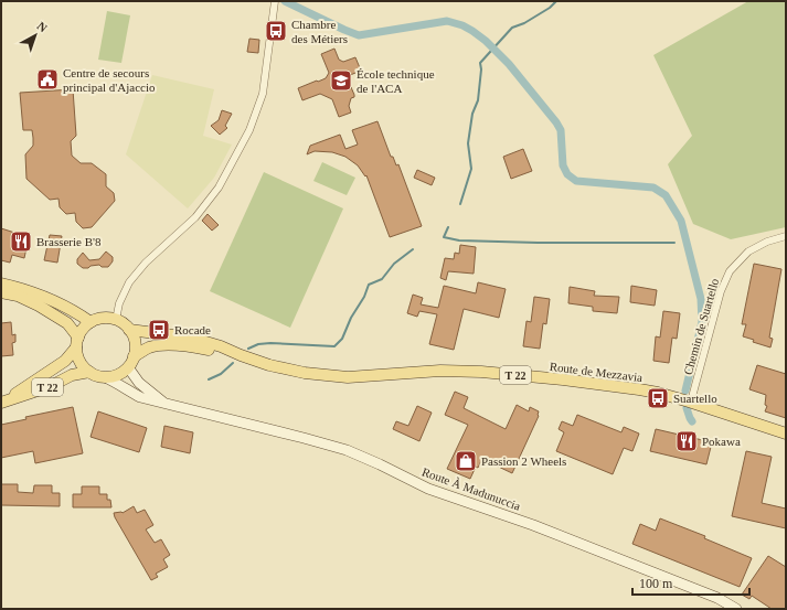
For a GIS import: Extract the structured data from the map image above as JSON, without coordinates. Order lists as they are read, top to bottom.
{
  "streets": {
    "main road": ["Route de Mezzavia", "T 22", "Route À Madunuccia"],
    "street": ["Chemin de Suartello"]
  },
  "crossings": [
    ["Chemin de Suartello", "Route de Mezzavia"],
    ["Route de Mezzavia", "T 22"],
    ["Route de Mezzavia", "Route À Madunuccia"],
    ["T 22", "Route À Madunuccia"]
  ],
  "places": {
    "bus stop": ["Chambre des Métiers", "Rocade", "Suartello"],
    "public building": ["Centre de secours principal d'Ajaccio"],
    "school or university": ["École technique de l'ACA"],
    "restaurant": ["Brasserie B'8", "Pokawa"],
    "shop": ["Passion 2 Wheels"]
  },
  "scale_bar": "100 m",
  "north": "top right"
}
